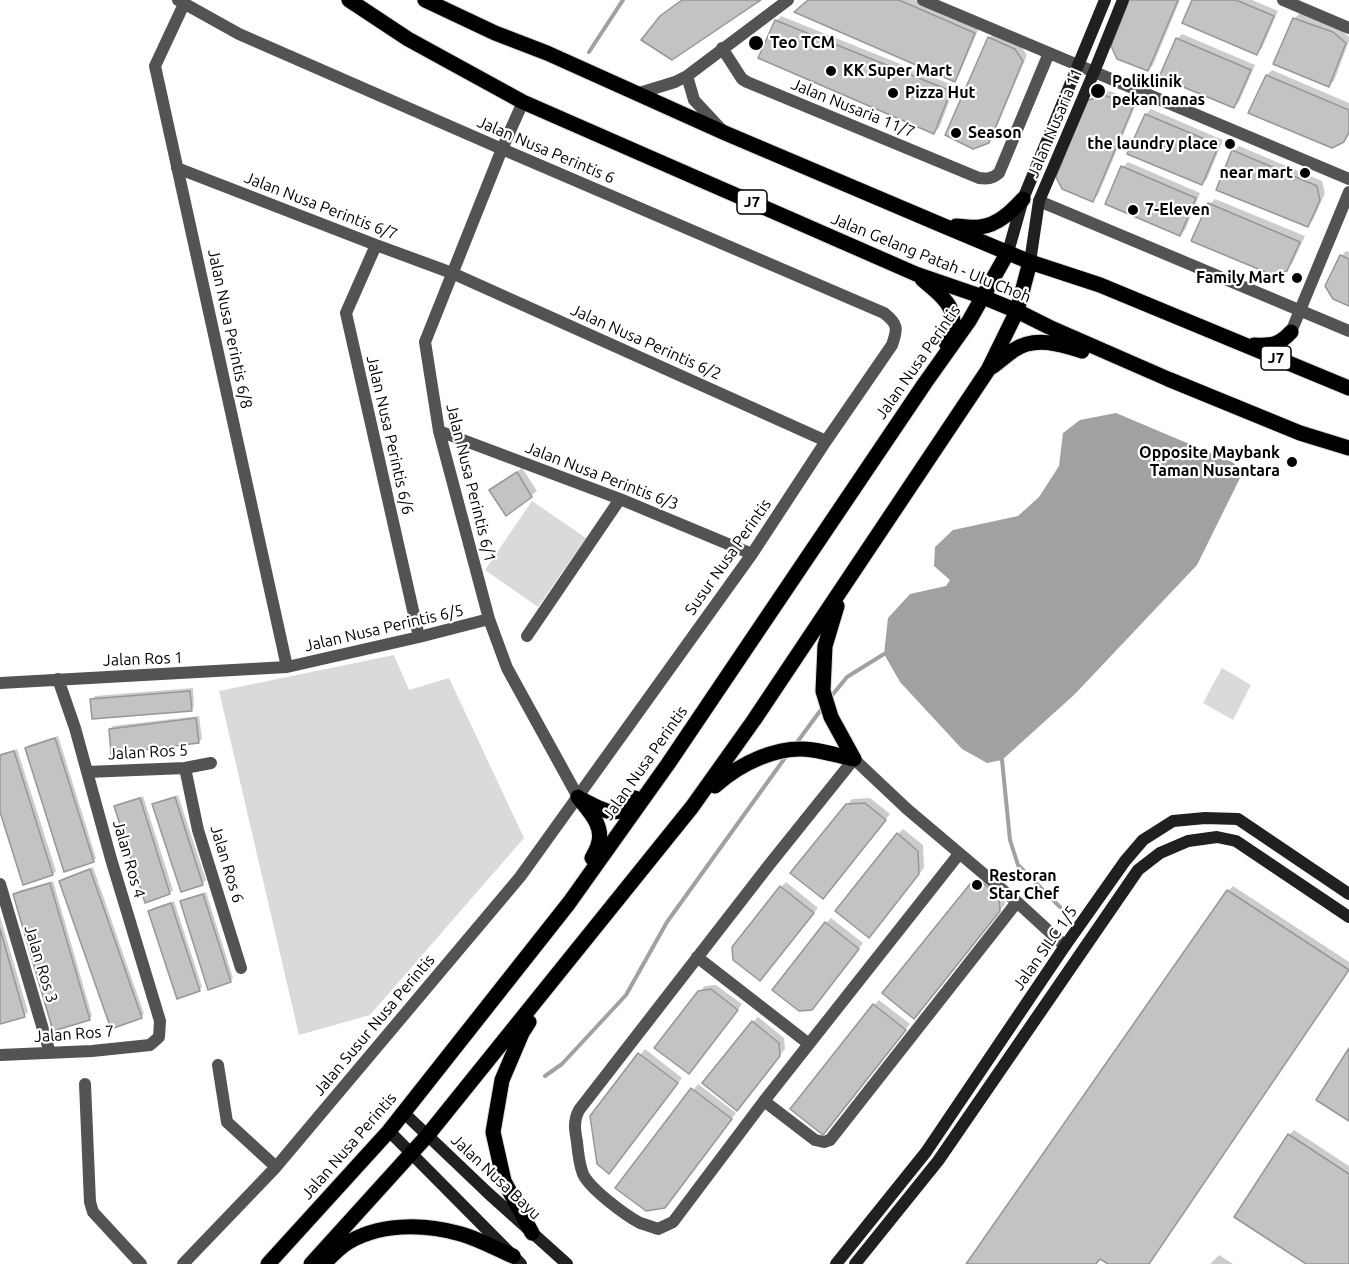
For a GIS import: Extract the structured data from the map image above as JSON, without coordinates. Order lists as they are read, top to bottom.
{
  "streets": {
    "main road": ["J7", "Jalan Gelang Patah - Ulu Choh", "Jalan Nusa Perintis"],
    "street": [
      "Jalan Nusaria 11/7",
      "Jalan Nusaria 11",
      "Jalan Nusa Perintis 6",
      "Jalan Nusa Perintis 6/7",
      "Jalan Nusa Perintis 6/8",
      "Jalan Nusa Perintis 6/2",
      "Jalan Nusa Perintis 6/6",
      "Jalan Nusa Perintis 6/3",
      "Jalan Nusa Perintis 6/1",
      "Susur Nusa Perintis",
      "Jalan Nusa Perintis 6/5",
      "Jalan Ros 1",
      "Jalan Ros 5",
      "Jalan Ros 4",
      "Jalan Ros 6",
      "Jalan SILC 1/5",
      "Jalan Ros 3",
      "Jalan Susur Nusa Perintis",
      "Jalan Ros 7",
      "Jalan Nusa Bayu"
    ]
  },
  "crossings": [
    ["Jalan Nusaria 11", "Jalan Gelang Patah - Ulu Choh"],
    ["Jalan Nusaria 11", "Jalan Nusa Perintis"],
    ["Jalan Nusa Perintis 6", "Jalan Nusa Perintis 6/8"],
    ["Jalan Nusa Perintis 6", "Jalan Nusa Perintis 6/1"],
    ["Jalan Nusa Perintis 6", "Susur Nusa Perintis"],
    ["Jalan Nusa Perintis 6/7", "Jalan Nusa Perintis 6/8"],
    ["Jalan Nusa Perintis 6/7", "Jalan Nusa Perintis 6/2"],
    ["Jalan Nusa Perintis 6/7", "Jalan Nusa Perintis 6/6"],
    ["Jalan Nusa Perintis 6/7", "Jalan Nusa Perintis 6/1"],
    ["Jalan Gelang Patah - Ulu Choh", "Jalan Nusa Perintis"],
    ["Jalan Gelang Patah - Ulu Choh", "Jalan Nusa Perintis 6/1"],
    ["Jalan Nusa Perintis 6/8", "Jalan Nusa Perintis 6/5"],
    ["Jalan Nusa Perintis 6/8", "Jalan Ros 1"],
    ["Jalan Nusa Perintis 6/2", "Jalan Nusa Perintis 6/1"],
    ["Jalan Nusa Perintis 6/2", "Susur Nusa Perintis"],
    ["Jalan Nusa Perintis", "Jalan Nusa Bayu"],
    ["Jalan Nusa Perintis 6/6", "Jalan Nusa Perintis 6/5"],
    ["Jalan Nusa Perintis 6/3", "Jalan Nusa Perintis 6/1"],
    ["Jalan Nusa Perintis 6/3", "Susur Nusa Perintis"],
    ["Jalan Nusa Perintis 6/1", "Susur Nusa Perintis"],
    ["Jalan Nusa Perintis 6/1", "Jalan Nusa Perintis 6/5"],
    ["Jalan Nusa Perintis 6/1", "Jalan Susur Nusa Perintis"],
    ["Susur Nusa Perintis", "Jalan Susur Nusa Perintis"],
    ["Jalan Nusa Perintis 6/5", "Jalan Ros 1"],
    ["Jalan Ros 1", "Jalan Ros 4"],
    ["Jalan Ros 5", "Jalan Ros 4"],
    ["Jalan Ros 5", "Jalan Ros 6"],
    ["Jalan Ros 4", "Jalan Ros 7"],
    ["Jalan Ros 3", "Jalan Ros 7"]
  ],
  "places": [
    "Teo TCM",
    "KK Super Mart",
    "Poliklinik pekan nanas",
    "Pizza Hut",
    "Season",
    "the laundry place",
    "near mart",
    "7-Eleven",
    "Family Mart",
    "Opposite Maybank Taman Nusantara",
    "Restoran Star Chef"
  ]
}
